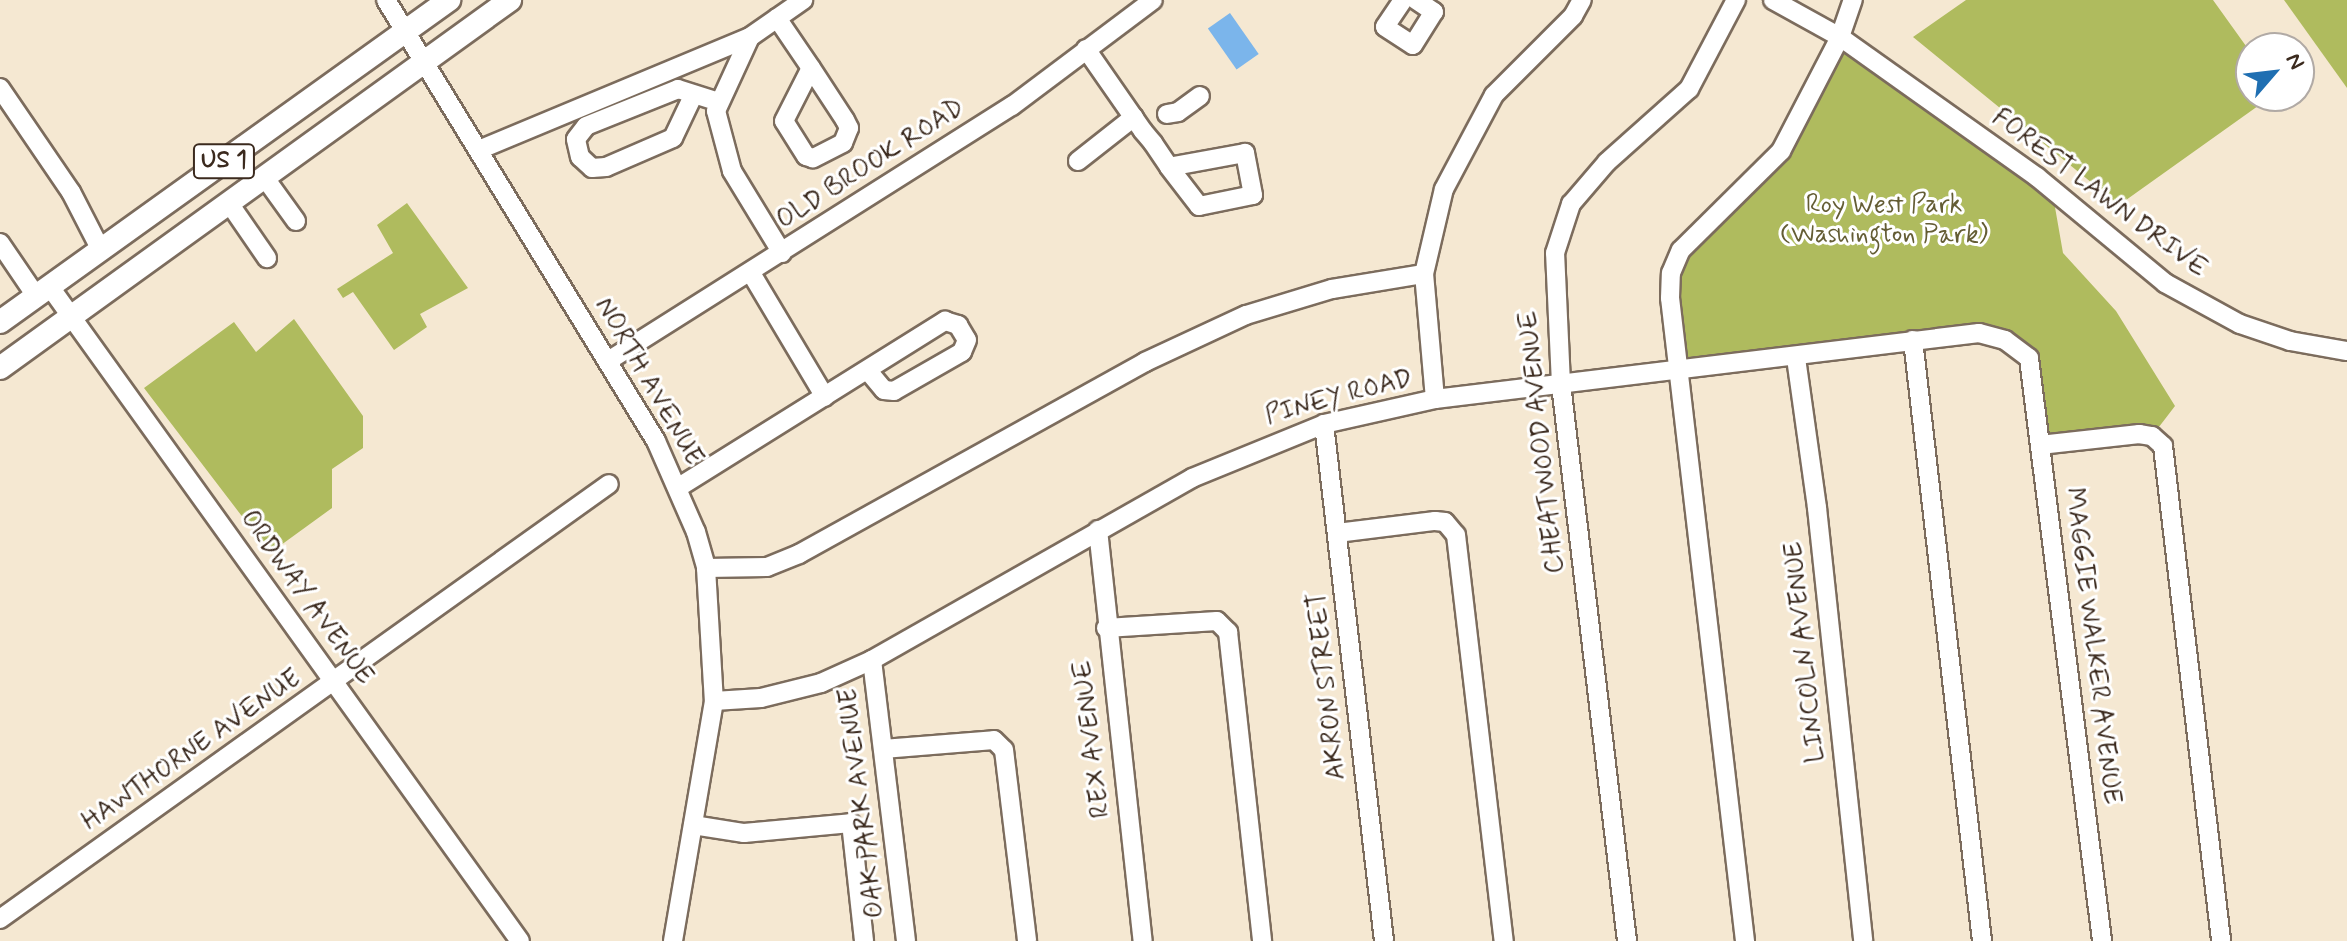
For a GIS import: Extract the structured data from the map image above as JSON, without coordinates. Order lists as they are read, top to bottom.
{
  "streets": {
    "main road": ["US 1"],
    "street": [
      "OLD BROOK ROAD",
      "FOREST LAWN DRIVE",
      "NORTH AVENUE",
      "PINEY ROAD",
      "CHEATWOOD AVENUE",
      "ORDWAY AVENUE",
      "MAGGIE WALKER AVENUE",
      "LINCOLN AVENUE",
      "AKRON STREET",
      "REX AVENUE",
      "HAWTHORNE AVENUE",
      "OAK PARK AVENUE"
    ]
  },
  "crossings": [
    ["US 1", "NORTH AVENUE"],
    ["US 1", "ORDWAY AVENUE"],
    ["OLD BROOK ROAD", "NORTH AVENUE"],
    ["NORTH AVENUE", "PINEY ROAD"],
    ["PINEY ROAD", "CHEATWOOD AVENUE"],
    ["PINEY ROAD", "MAGGIE WALKER AVENUE"],
    ["PINEY ROAD", "LINCOLN AVENUE"],
    ["PINEY ROAD", "AKRON STREET"],
    ["PINEY ROAD", "REX AVENUE"],
    ["PINEY ROAD", "OAK PARK AVENUE"],
    ["ORDWAY AVENUE", "HAWTHORNE AVENUE"]
  ],
  "parks": ["Roy West Park (Washington Park)"],
  "north": "top right"
}
